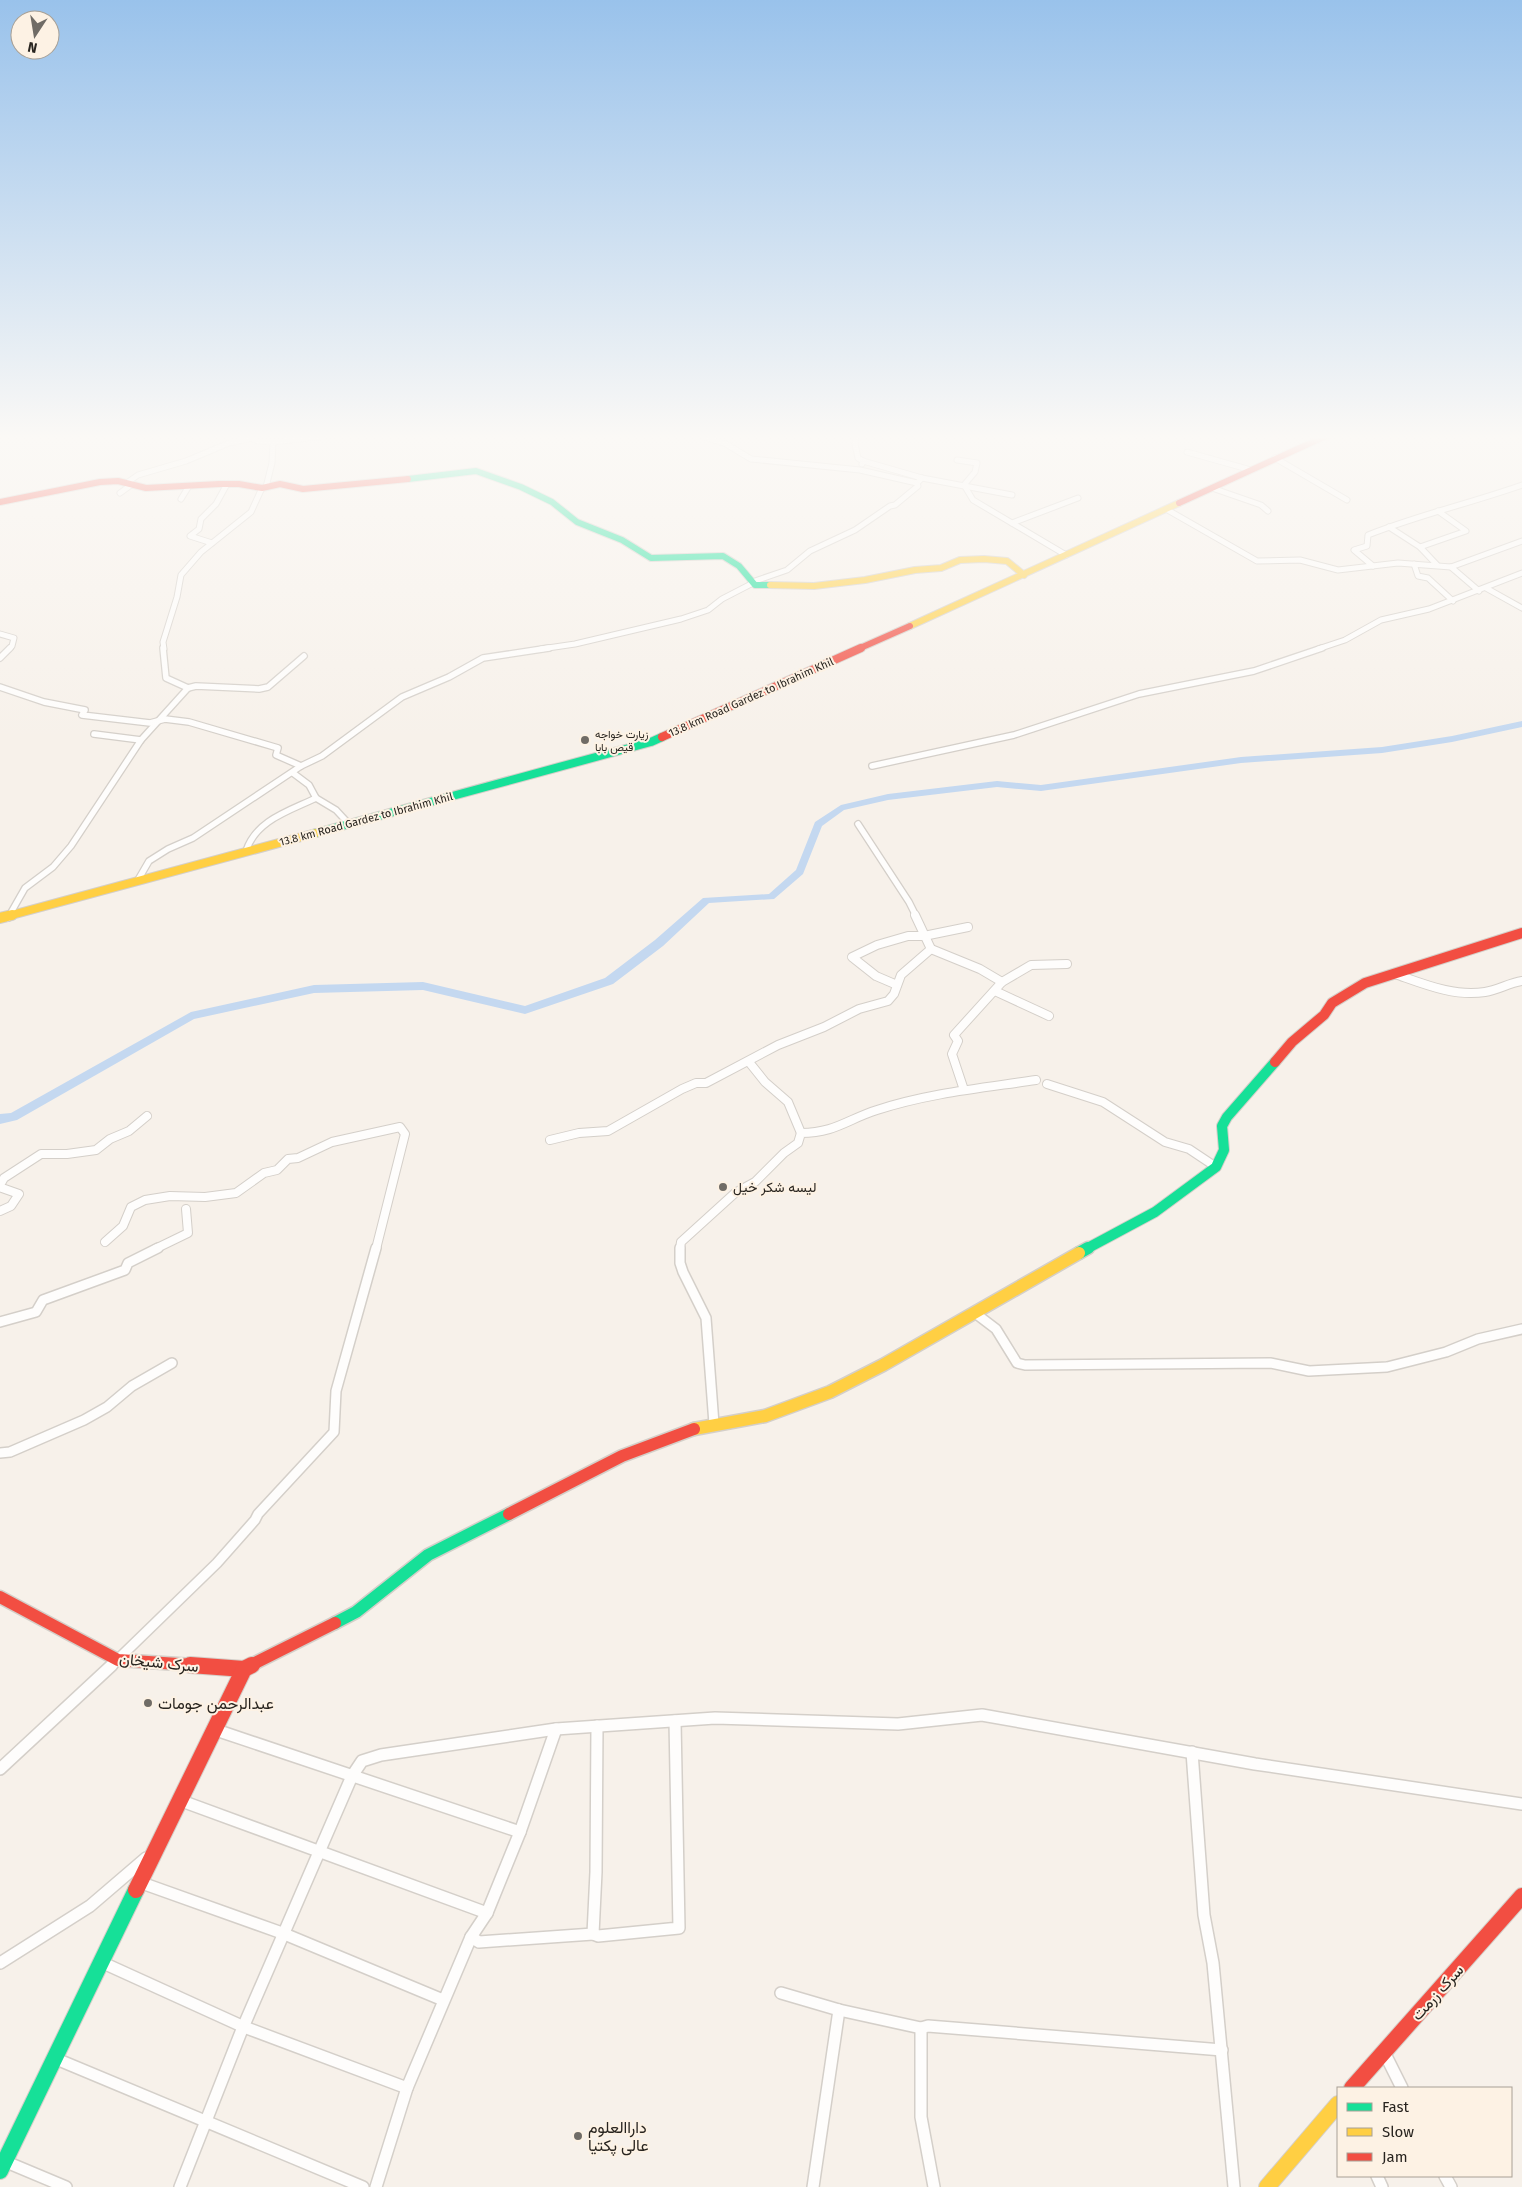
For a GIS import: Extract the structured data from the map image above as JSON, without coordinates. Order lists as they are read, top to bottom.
{
  "streets": {
    "main road": ["13.8 km Road Gardez to Ibrahim Khil", "سرک شیخان", "سرک زرمت"]
  },
  "places": [
    "زیارت خواجه قیص بابا",
    "لیسه شکر خیل",
    "عبدالرحمن جومات",
    "داراالعلوم عالی پکتیا"
  ],
  "legend": ["Fast", "Slow", "Jam"],
  "north": "bottom"
}
